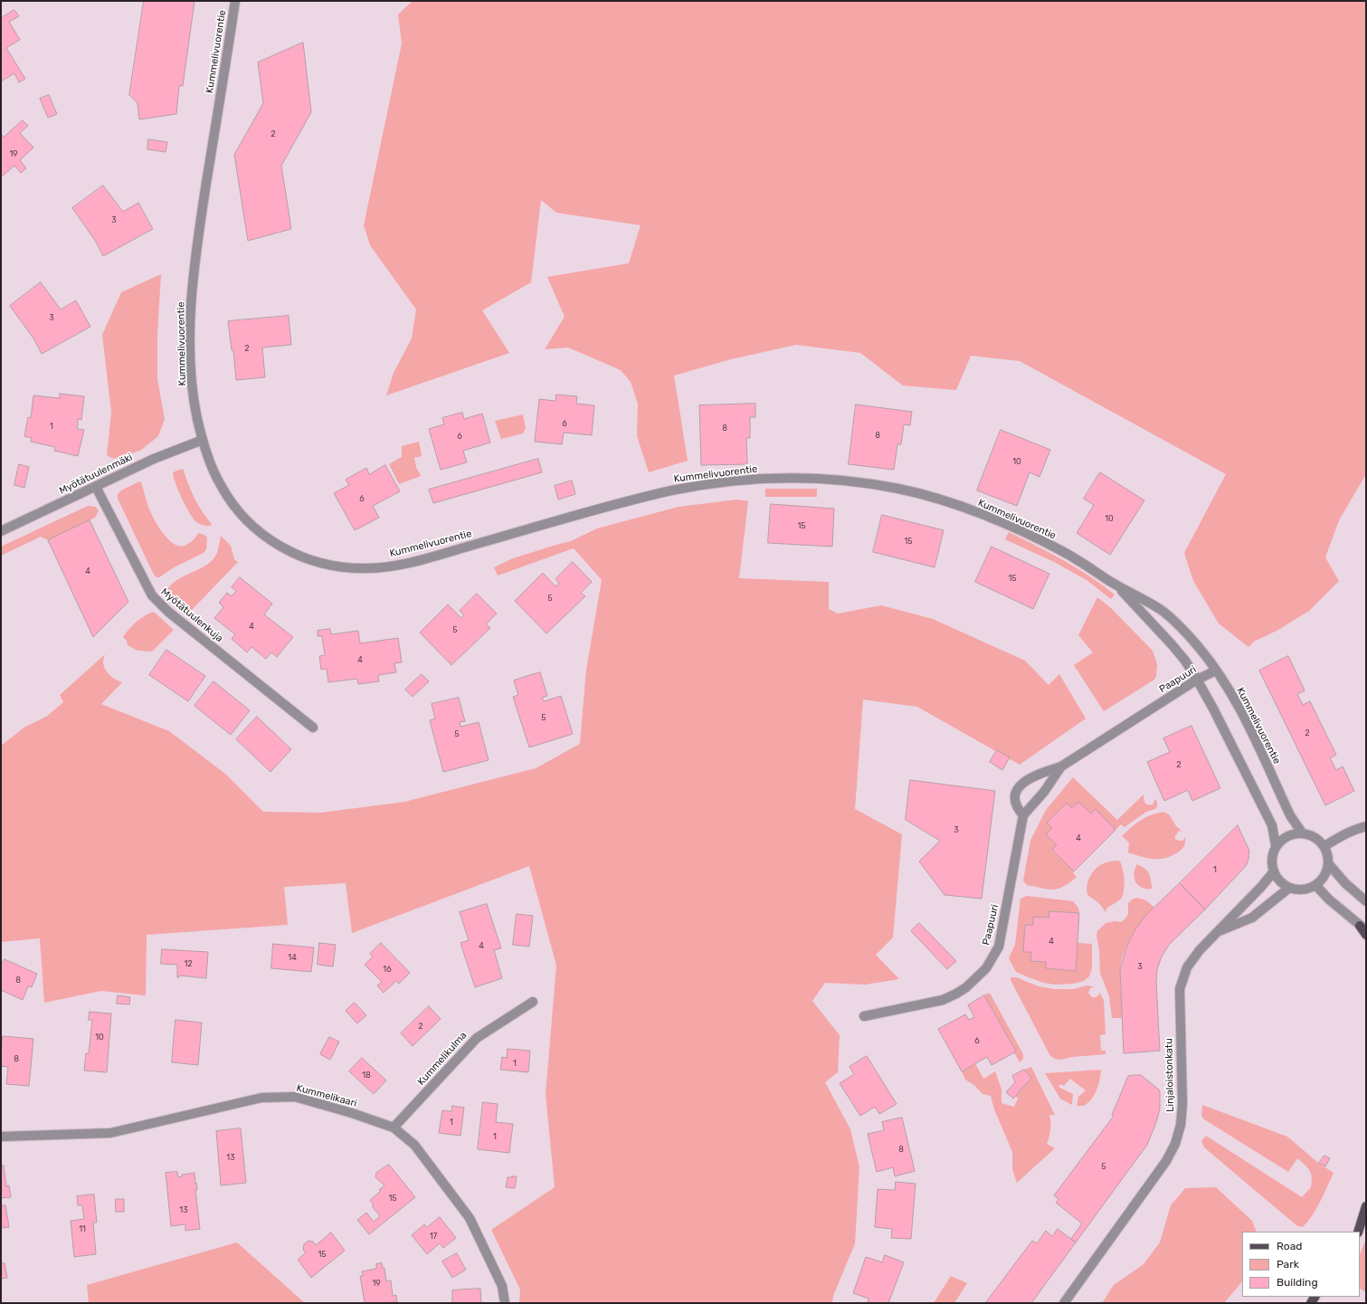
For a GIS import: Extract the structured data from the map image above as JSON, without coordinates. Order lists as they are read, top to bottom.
{
  "streets": {
    "street": [
      "Kummelivuorentie",
      "Myötätuulenmäki",
      "Myötätuulenkuja",
      "Paapuuri",
      "Kummelikulma",
      "Linjaloistonkatu",
      "Kummelikaari"
    ]
  },
  "crossings": [
    ["Kummelivuorentie", "Myötätuulenmäki"],
    ["Kummelivuorentie", "Paapuuri"],
    ["Kummelivuorentie", "Linjaloistonkatu"],
    ["Myötätuulenmäki", "Myötätuulenkuja"],
    ["Kummelikulma", "Kummelikaari"]
  ],
  "house_numbers": [
    "2",
    "19",
    "3",
    "3",
    "2",
    "6",
    "1",
    "8",
    "8",
    "6",
    "10",
    "6",
    "10",
    "15",
    "15",
    "4",
    "15",
    "5",
    "4",
    "5",
    "4",
    "5",
    "2",
    "5",
    "2",
    "3",
    "4",
    "1",
    "4",
    "4",
    "14",
    "12",
    "3",
    "16",
    "8",
    "2",
    "10",
    "6",
    "8",
    "1",
    "18",
    "1",
    "1",
    "8",
    "13",
    "5",
    "15",
    "13",
    "11",
    "17",
    "15",
    "19"
  ],
  "legend": ["Road", "Park", "Building"]
}
